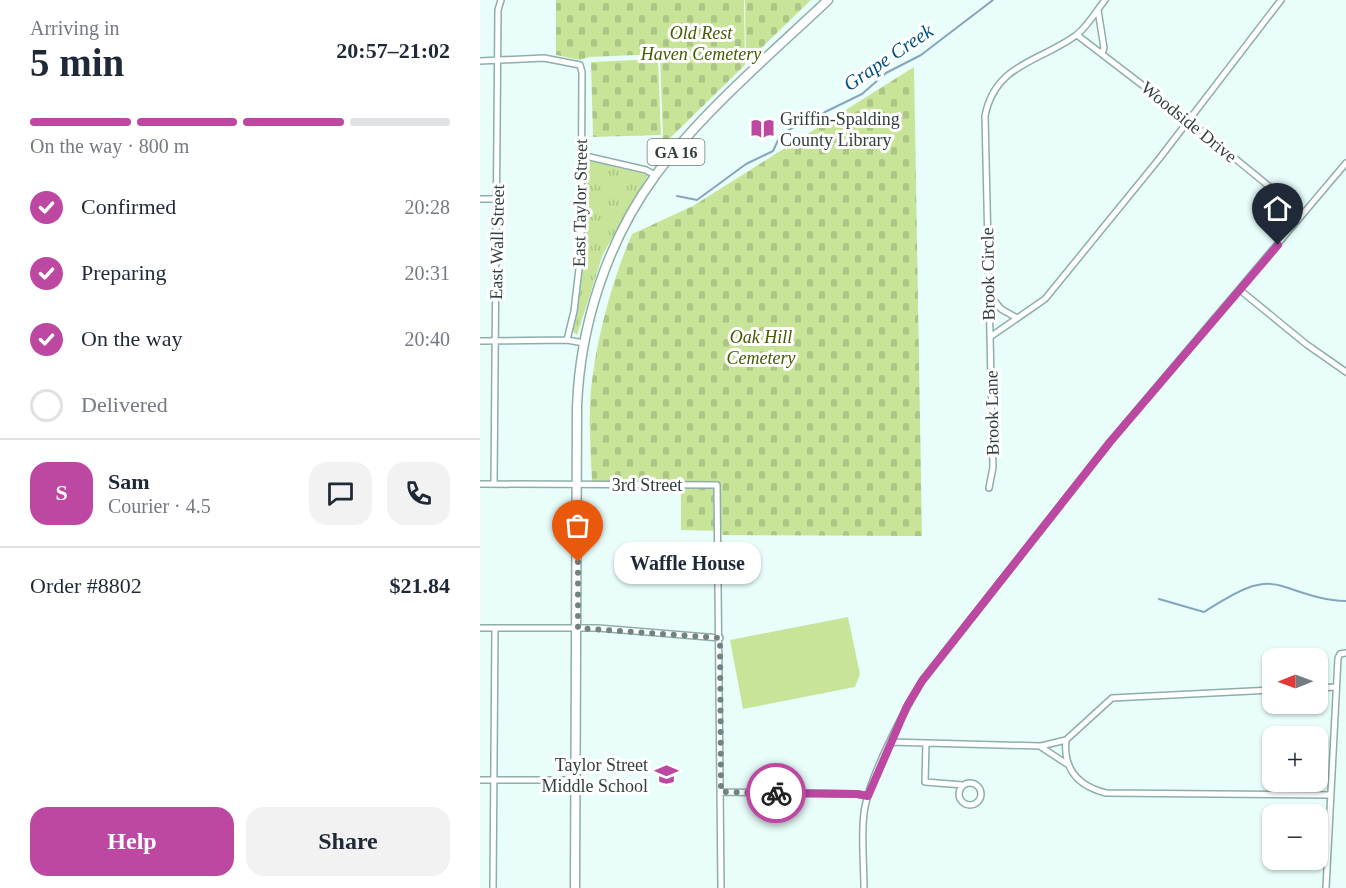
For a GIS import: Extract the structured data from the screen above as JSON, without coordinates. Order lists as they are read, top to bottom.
{
  "streets": {
    "main road": ["GA 16"],
    "street": [
      "Woodside Drive",
      "East Taylor Street",
      "East Wall Street",
      "Brook Circle",
      "Brook Lane",
      "3rd Street"
    ]
  },
  "crossings": [
    ["Woodside Drive", "Brook Circle"],
    ["GA 16", "3rd Street"],
    ["East Taylor Street", "East Wall Street"],
    ["East Wall Street", "3rd Street"],
    ["Brook Circle", "Brook Lane"]
  ],
  "water": ["Grape Creek"],
  "parks": ["Old Rest Haven Cemetery", "Oak Hill Cemetery"],
  "places": {
    "library": ["Griffin-Spalding County Library"],
    "other": ["Waffle House"],
    "school or university": ["Taylor Street Middle School"]
  },
  "north": "left",
  "page": {
    "heading": ["5 min", "Arriving in", "20:57–21:02"],
    "panel": [
      "Sam",
      "Courier · 4.5",
      "Order #8802",
      "$21.84"
    ],
    "bar": "On the way · 800 m",
    "list": [
      ["Confirmed", "20:28"],
      ["Preparing", "20:31"],
      ["On the way", "20:40"],
      "Delivered"
    ],
    "round": "S",
    "bubble": "Waffle House",
    "map_buttons": ["+", "−"],
    "buttons": ["Help", "Share"]
  }
}
